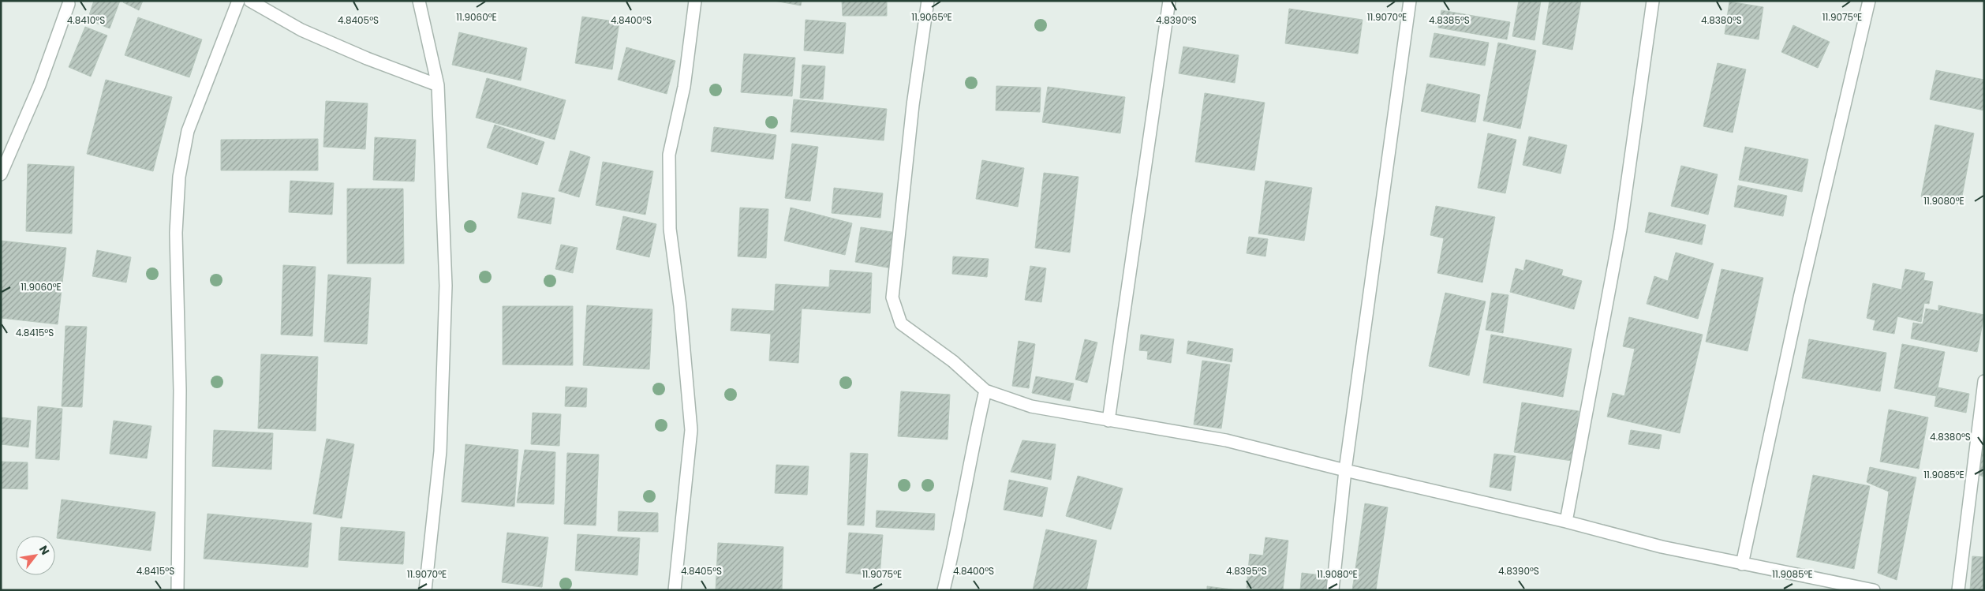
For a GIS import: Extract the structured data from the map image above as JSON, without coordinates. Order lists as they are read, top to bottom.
{
  "north": "top right",
  "coordinates": [
    "11.9060°E",
    "11.9065°E",
    "11.9070°E",
    "11.9075°E",
    "4.8410°S",
    "4.8405°S",
    "4.8400°S",
    "4.8390°S",
    "4.8385°S",
    "4.8380°S",
    "11.9080°E",
    "4.8415°S",
    "11.9085°E",
    "4.8395°S"
  ]
}
